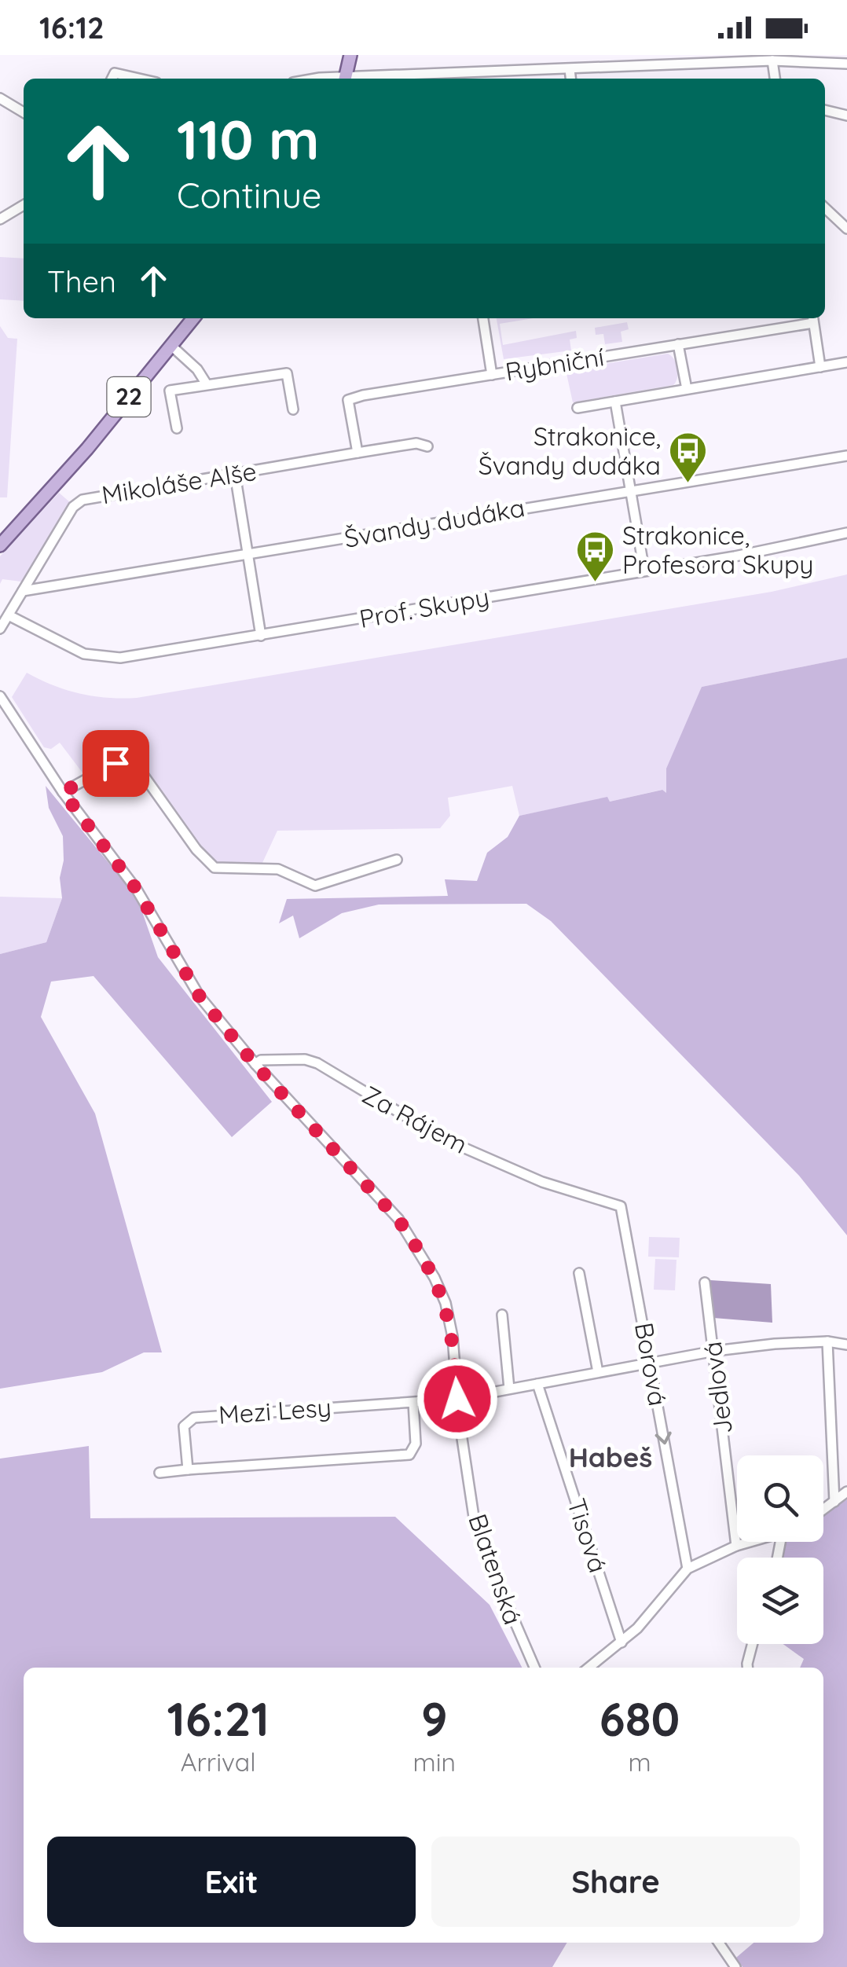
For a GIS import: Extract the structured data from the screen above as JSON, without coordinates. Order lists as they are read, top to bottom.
{
  "streets": {
    "main road": ["22"],
    "street": [
      "Rybniční",
      "Mikoláše Alše",
      "Švandy dudáka",
      "Prof. Skupy",
      "Za Rájem",
      "Borová",
      "Jedlová",
      "Mezi Lesy",
      "Tisová",
      "Blatenská"
    ]
  },
  "crossings": [
    ["Rybniční", "Mikoláše Alše"],
    ["Mikoláše Alše", "Švandy dudáka"],
    ["Mikoláše Alše", "Prof. Skupy"],
    ["Za Rájem", "Borová"],
    ["Za Rájem", "Blatenská"],
    ["Borová", "Mezi Lesy"],
    ["Jedlová", "Mezi Lesy"],
    ["Mezi Lesy", "Tisová"],
    ["Mezi Lesy", "Blatenská"]
  ],
  "one_way": ["Borová"],
  "districts": ["Habeš"],
  "places": {
    "bus stop": ["Strakonice, Švandy dudáka", "Strakonice, Profesora Skupy"]
  },
  "page": {
    "status": "16:12",
    "turn": ["110 m", "Continue"],
    "then": "Then",
    "eta": [
      "16:21",
      "Arrival",
      "9",
      "min",
      "680",
      "m"
    ],
    "buttons": ["Exit", "Share"]
  }
}
